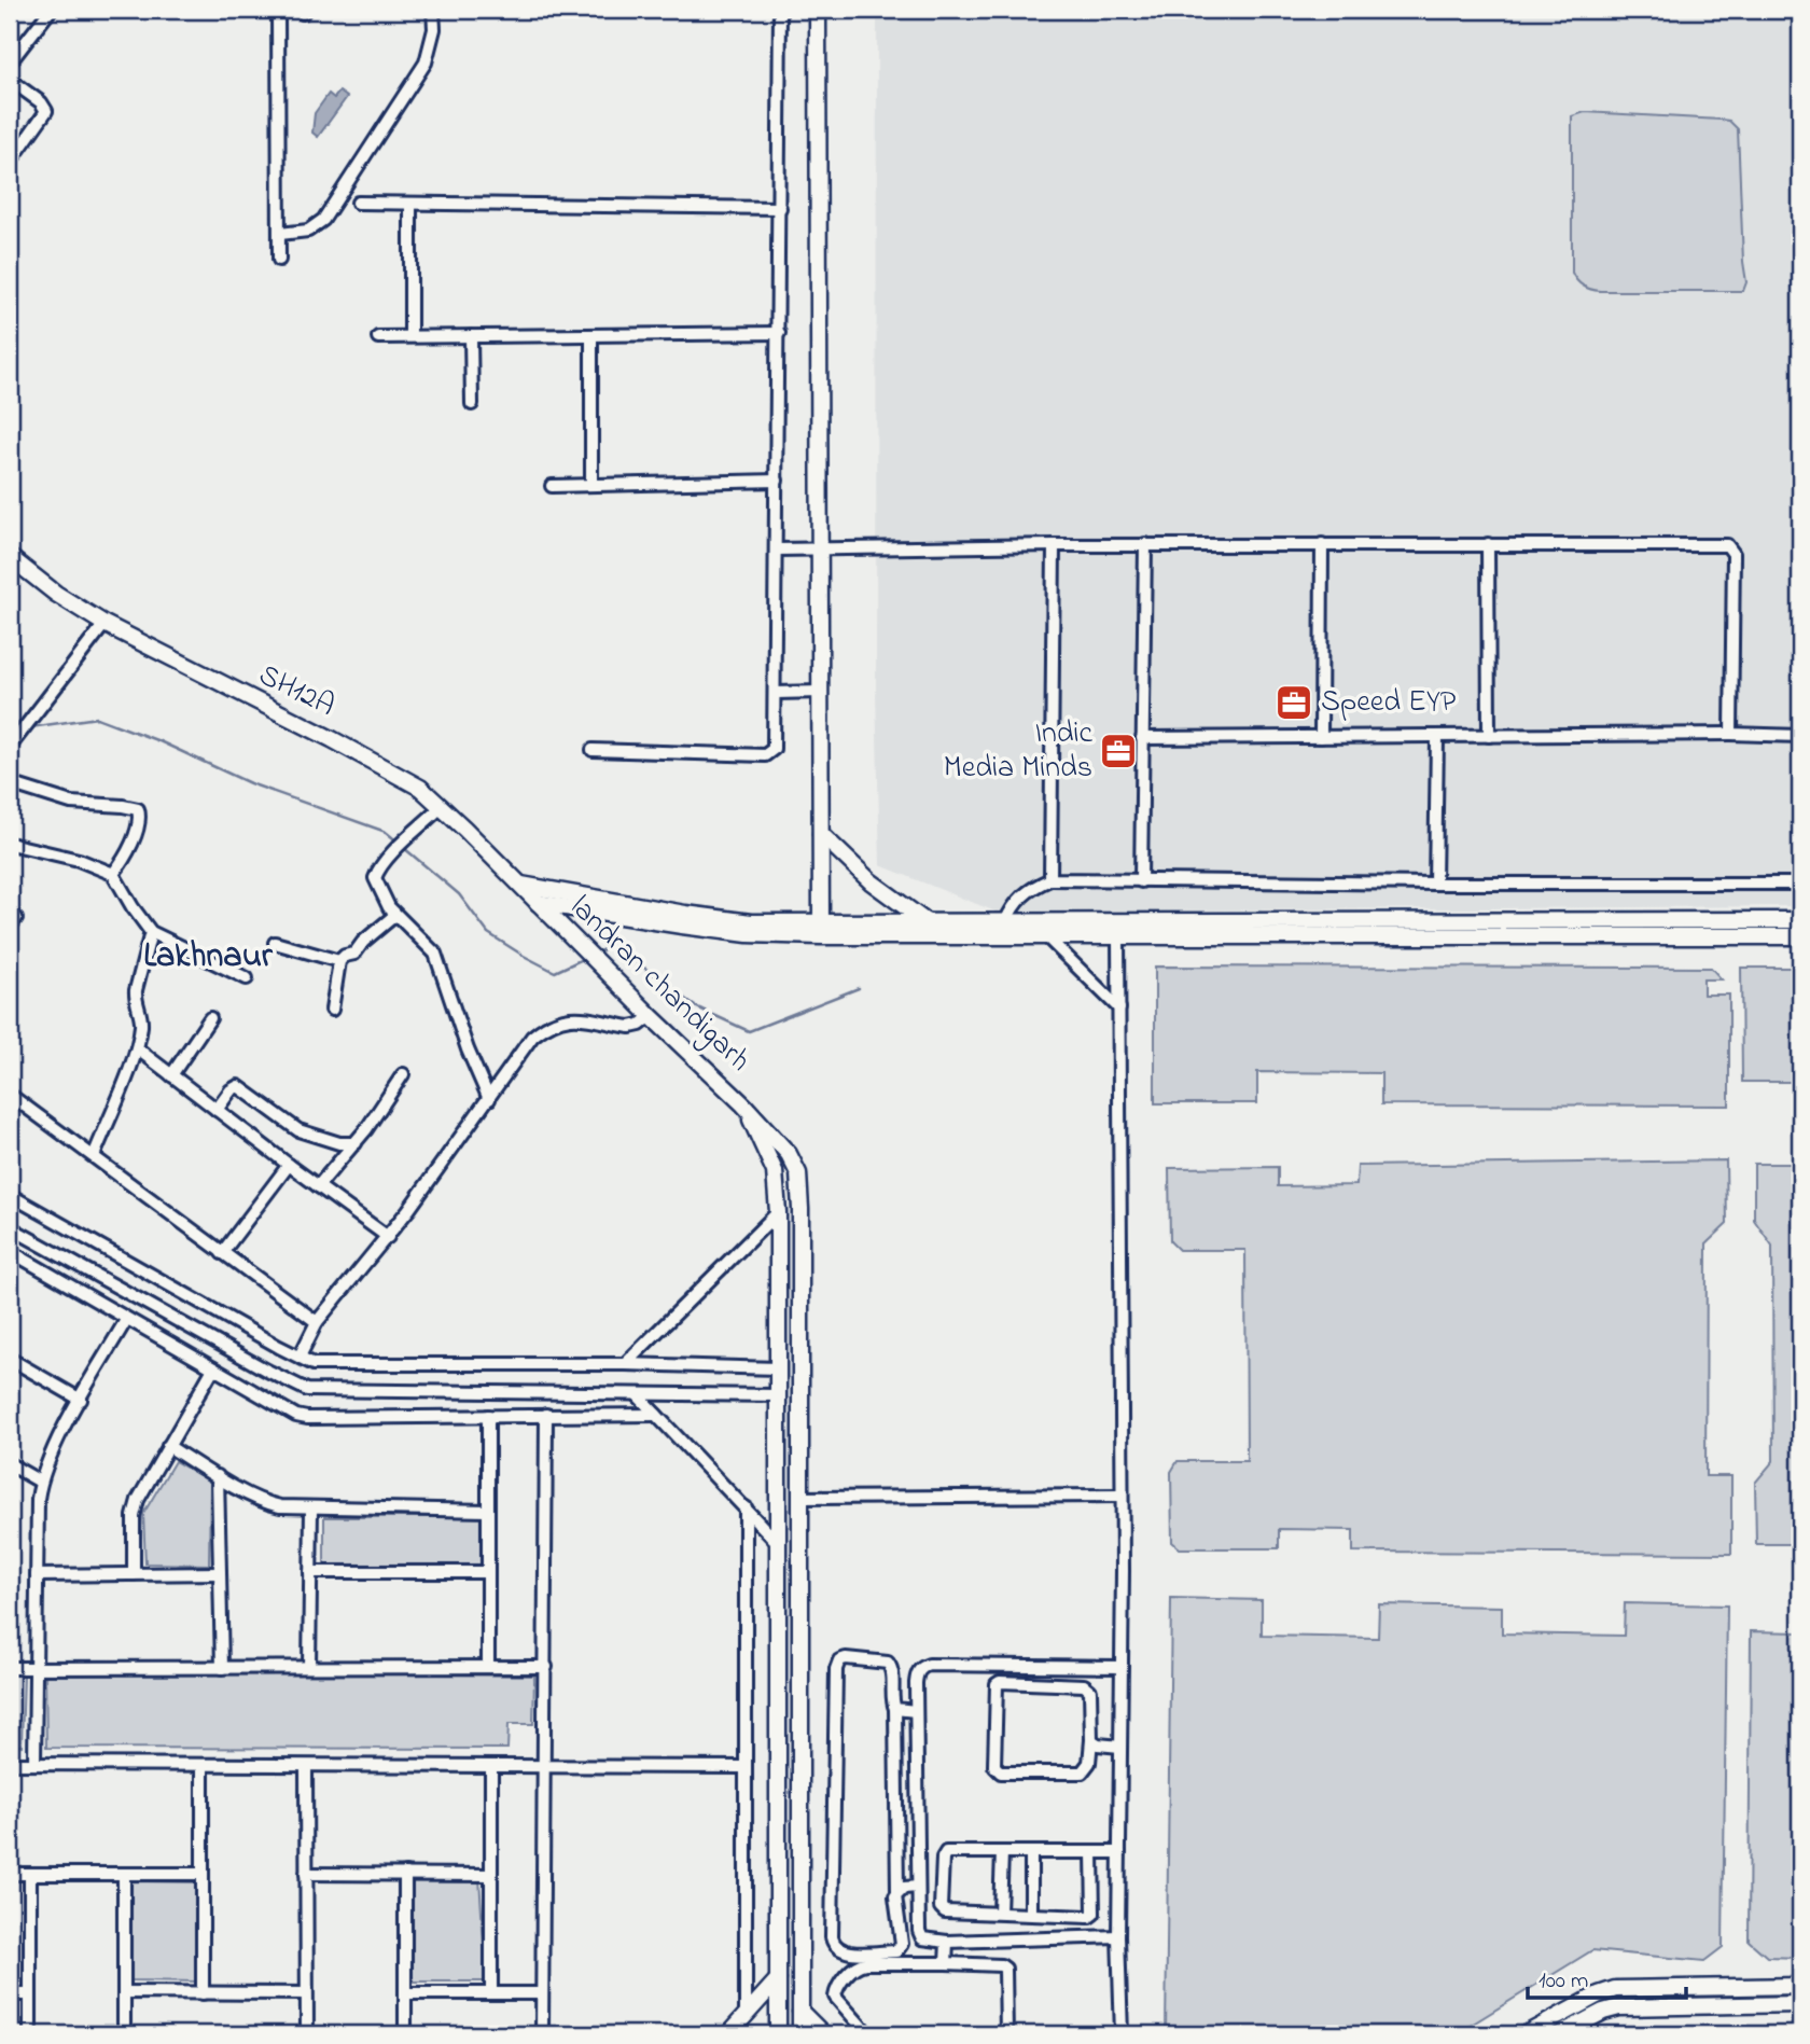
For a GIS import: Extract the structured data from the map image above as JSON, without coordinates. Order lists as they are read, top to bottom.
{
  "streets": {
    "main road": ["SH12A", "landran chandigarh"]
  },
  "crossings": [
    ["SH12A", "landran chandigarh"]
  ],
  "districts": ["Lakhnaur"],
  "places": {
    "office": ["Speed EYP", "Indic Media Minds"]
  },
  "scale_bar": "100 m"
}
